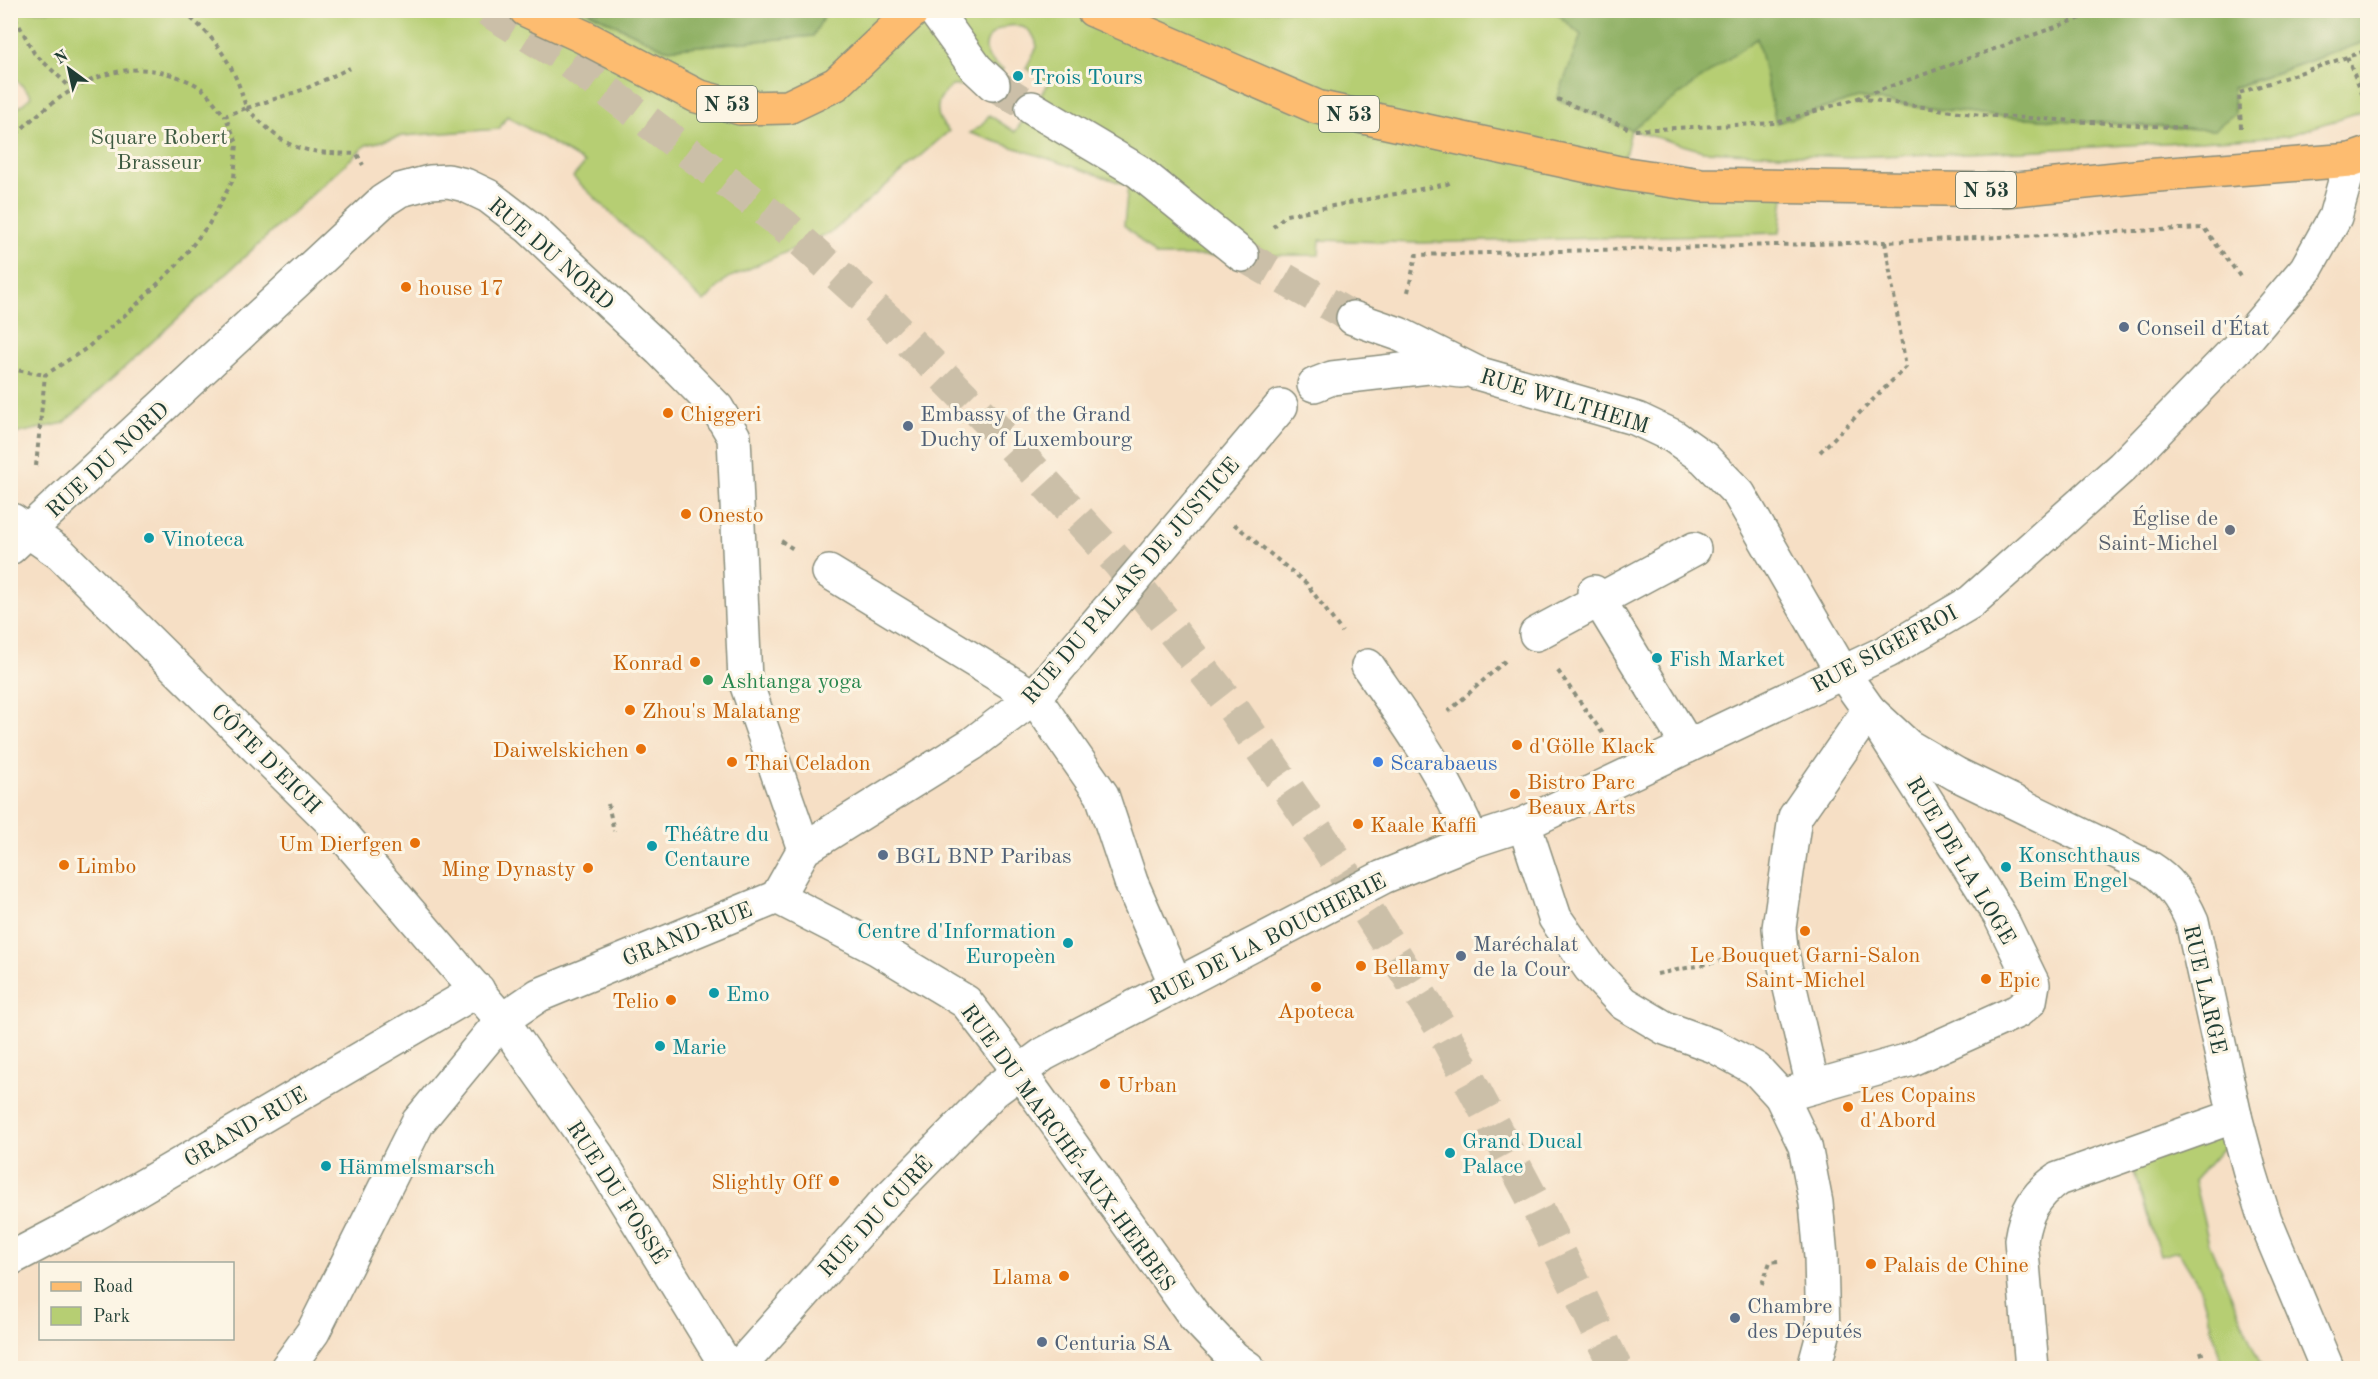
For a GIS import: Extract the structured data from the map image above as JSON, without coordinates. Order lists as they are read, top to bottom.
{
  "streets": {
    "main road": ["N 53"],
    "street": [
      "RUE DU NORD",
      "RUE WILTHEIM",
      "RUE DU PALAIS DE JUSTICE",
      "RUE SIGEFROI",
      "CÔTE D'EICH",
      "RUE DE LA LOGE",
      "GRAND-RUE",
      "RUE DE LA BOUCHERIE",
      "RUE LARGE",
      "RUE DU MARCHÉ-AUX-HERBES",
      "RUE DU FOSSÉ",
      "RUE DU CURÉ"
    ]
  },
  "crossings": [
    ["N 53", "RUE SIGEFROI"],
    ["RUE DU NORD", "RUE DU PALAIS DE JUSTICE"],
    ["RUE DU NORD", "CÔTE D'EICH"],
    ["RUE WILTHEIM", "RUE SIGEFROI"],
    ["RUE WILTHEIM", "RUE LARGE"],
    ["RUE DU PALAIS DE JUSTICE", "GRAND-RUE"],
    ["RUE DU PALAIS DE JUSTICE", "RUE DU MARCHÉ-AUX-HERBES"],
    ["RUE SIGEFROI", "RUE DE LA BOUCHERIE"],
    ["RUE SIGEFROI", "RUE LARGE"],
    ["CÔTE D'EICH", "GRAND-RUE"],
    ["CÔTE D'EICH", "RUE DU FOSSÉ"],
    ["RUE DE LA LOGE", "RUE LARGE"],
    ["GRAND-RUE", "RUE DU MARCHÉ-AUX-HERBES"],
    ["GRAND-RUE", "RUE DU FOSSÉ"],
    ["RUE DE LA BOUCHERIE", "RUE DU MARCHÉ-AUX-HERBES"],
    ["RUE DE LA BOUCHERIE", "RUE DU CURÉ"],
    ["RUE DU MARCHÉ-AUX-HERBES", "RUE DU CURÉ"]
  ],
  "parks": ["Square Robert Brasseur"],
  "places": [
    "Trois Tours",
    "house 17",
    "Conseil d'État",
    "Chiggeri",
    "Embassy of the Grand Duchy of Luxembourg",
    "Onesto",
    "Église de Saint-Michel",
    "Vinoteca",
    "Fish Market",
    "Konrad",
    "Ashtanga yoga",
    "Zhou's Malatang",
    "d'Gölle Klack",
    "Daiwelskichen",
    "Thai Celadon",
    "Scarabaeus",
    "Bistro Parc Beaux Arts",
    "Kaale Kaffi",
    "Um Dierfgen",
    "Théâtre du Centaure",
    "BGL BNP Paribas",
    "Limbo",
    "Konschthaus Beim Engel",
    "Ming Dynasty",
    "Le Bouquet Garni-Salon Saint-Michel",
    "Centre d'Information Europeèn",
    "Maréchalat de la Cour",
    "Bellamy",
    "Epic",
    "Apoteca",
    "Emo",
    "Telio",
    "Marie",
    "Urban",
    "Les Copains d'Abord",
    "Grand Ducal Palace",
    "Hämmelsmarsch",
    "Slightly Off",
    "Palais de Chine",
    "Llama",
    "Chambre des Députés",
    "Centuria SA"
  ],
  "legend": ["Road", "Park"],
  "north": "top left"
}
